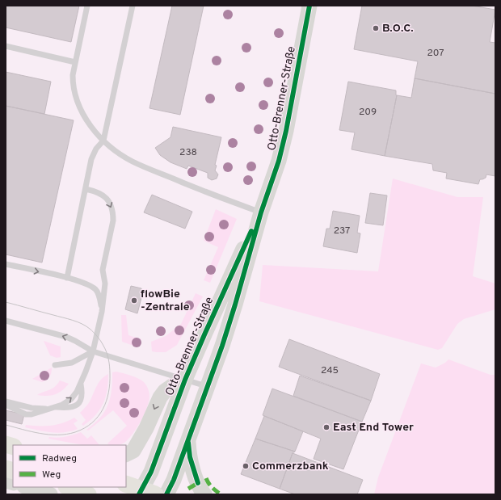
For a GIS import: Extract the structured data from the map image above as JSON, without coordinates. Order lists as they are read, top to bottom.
{
  "streets": {
    "street": ["Otto-Brenner-Straße"]
  },
  "places": [
    "B.O.C.",
    "flowBie -Zentrale",
    "East End Tower",
    "Commerzbank"
  ],
  "house_numbers": [
    "207",
    "209",
    "238",
    "237",
    "245"
  ],
  "legend": ["Radweg", "Weg"]
}
